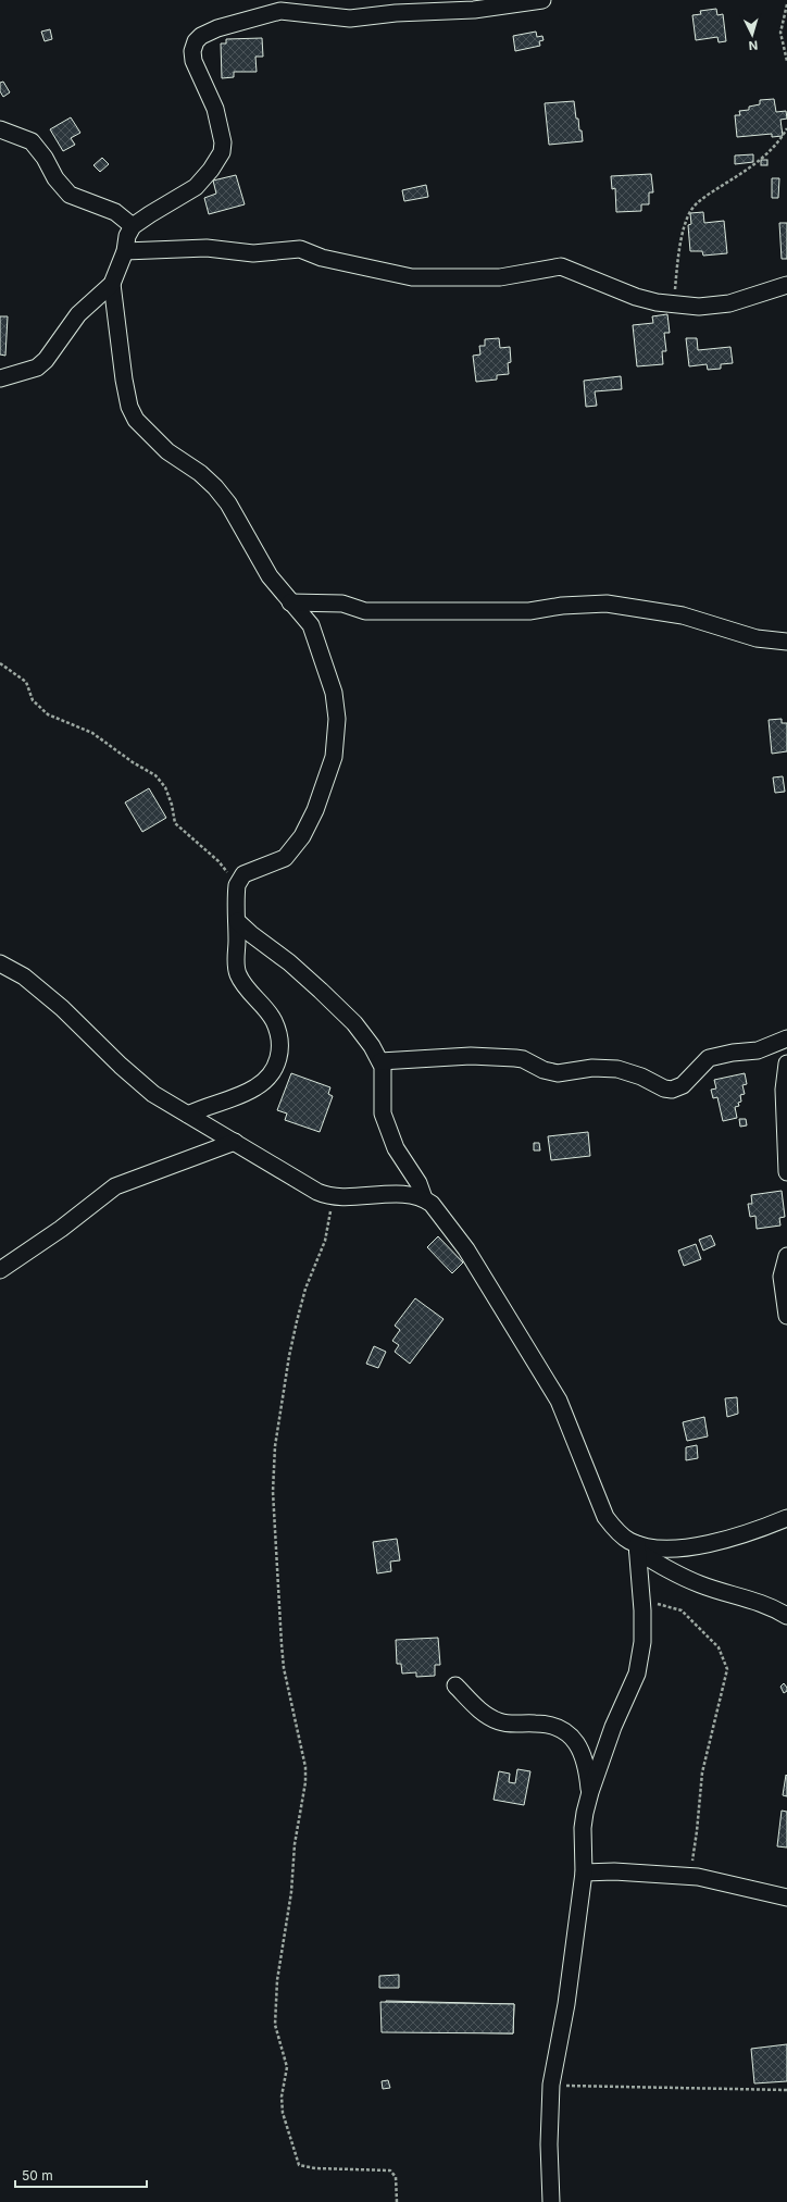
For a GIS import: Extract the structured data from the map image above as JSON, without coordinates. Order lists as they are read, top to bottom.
{
  "scale_bar": "50 m",
  "north": "bottom"
}
